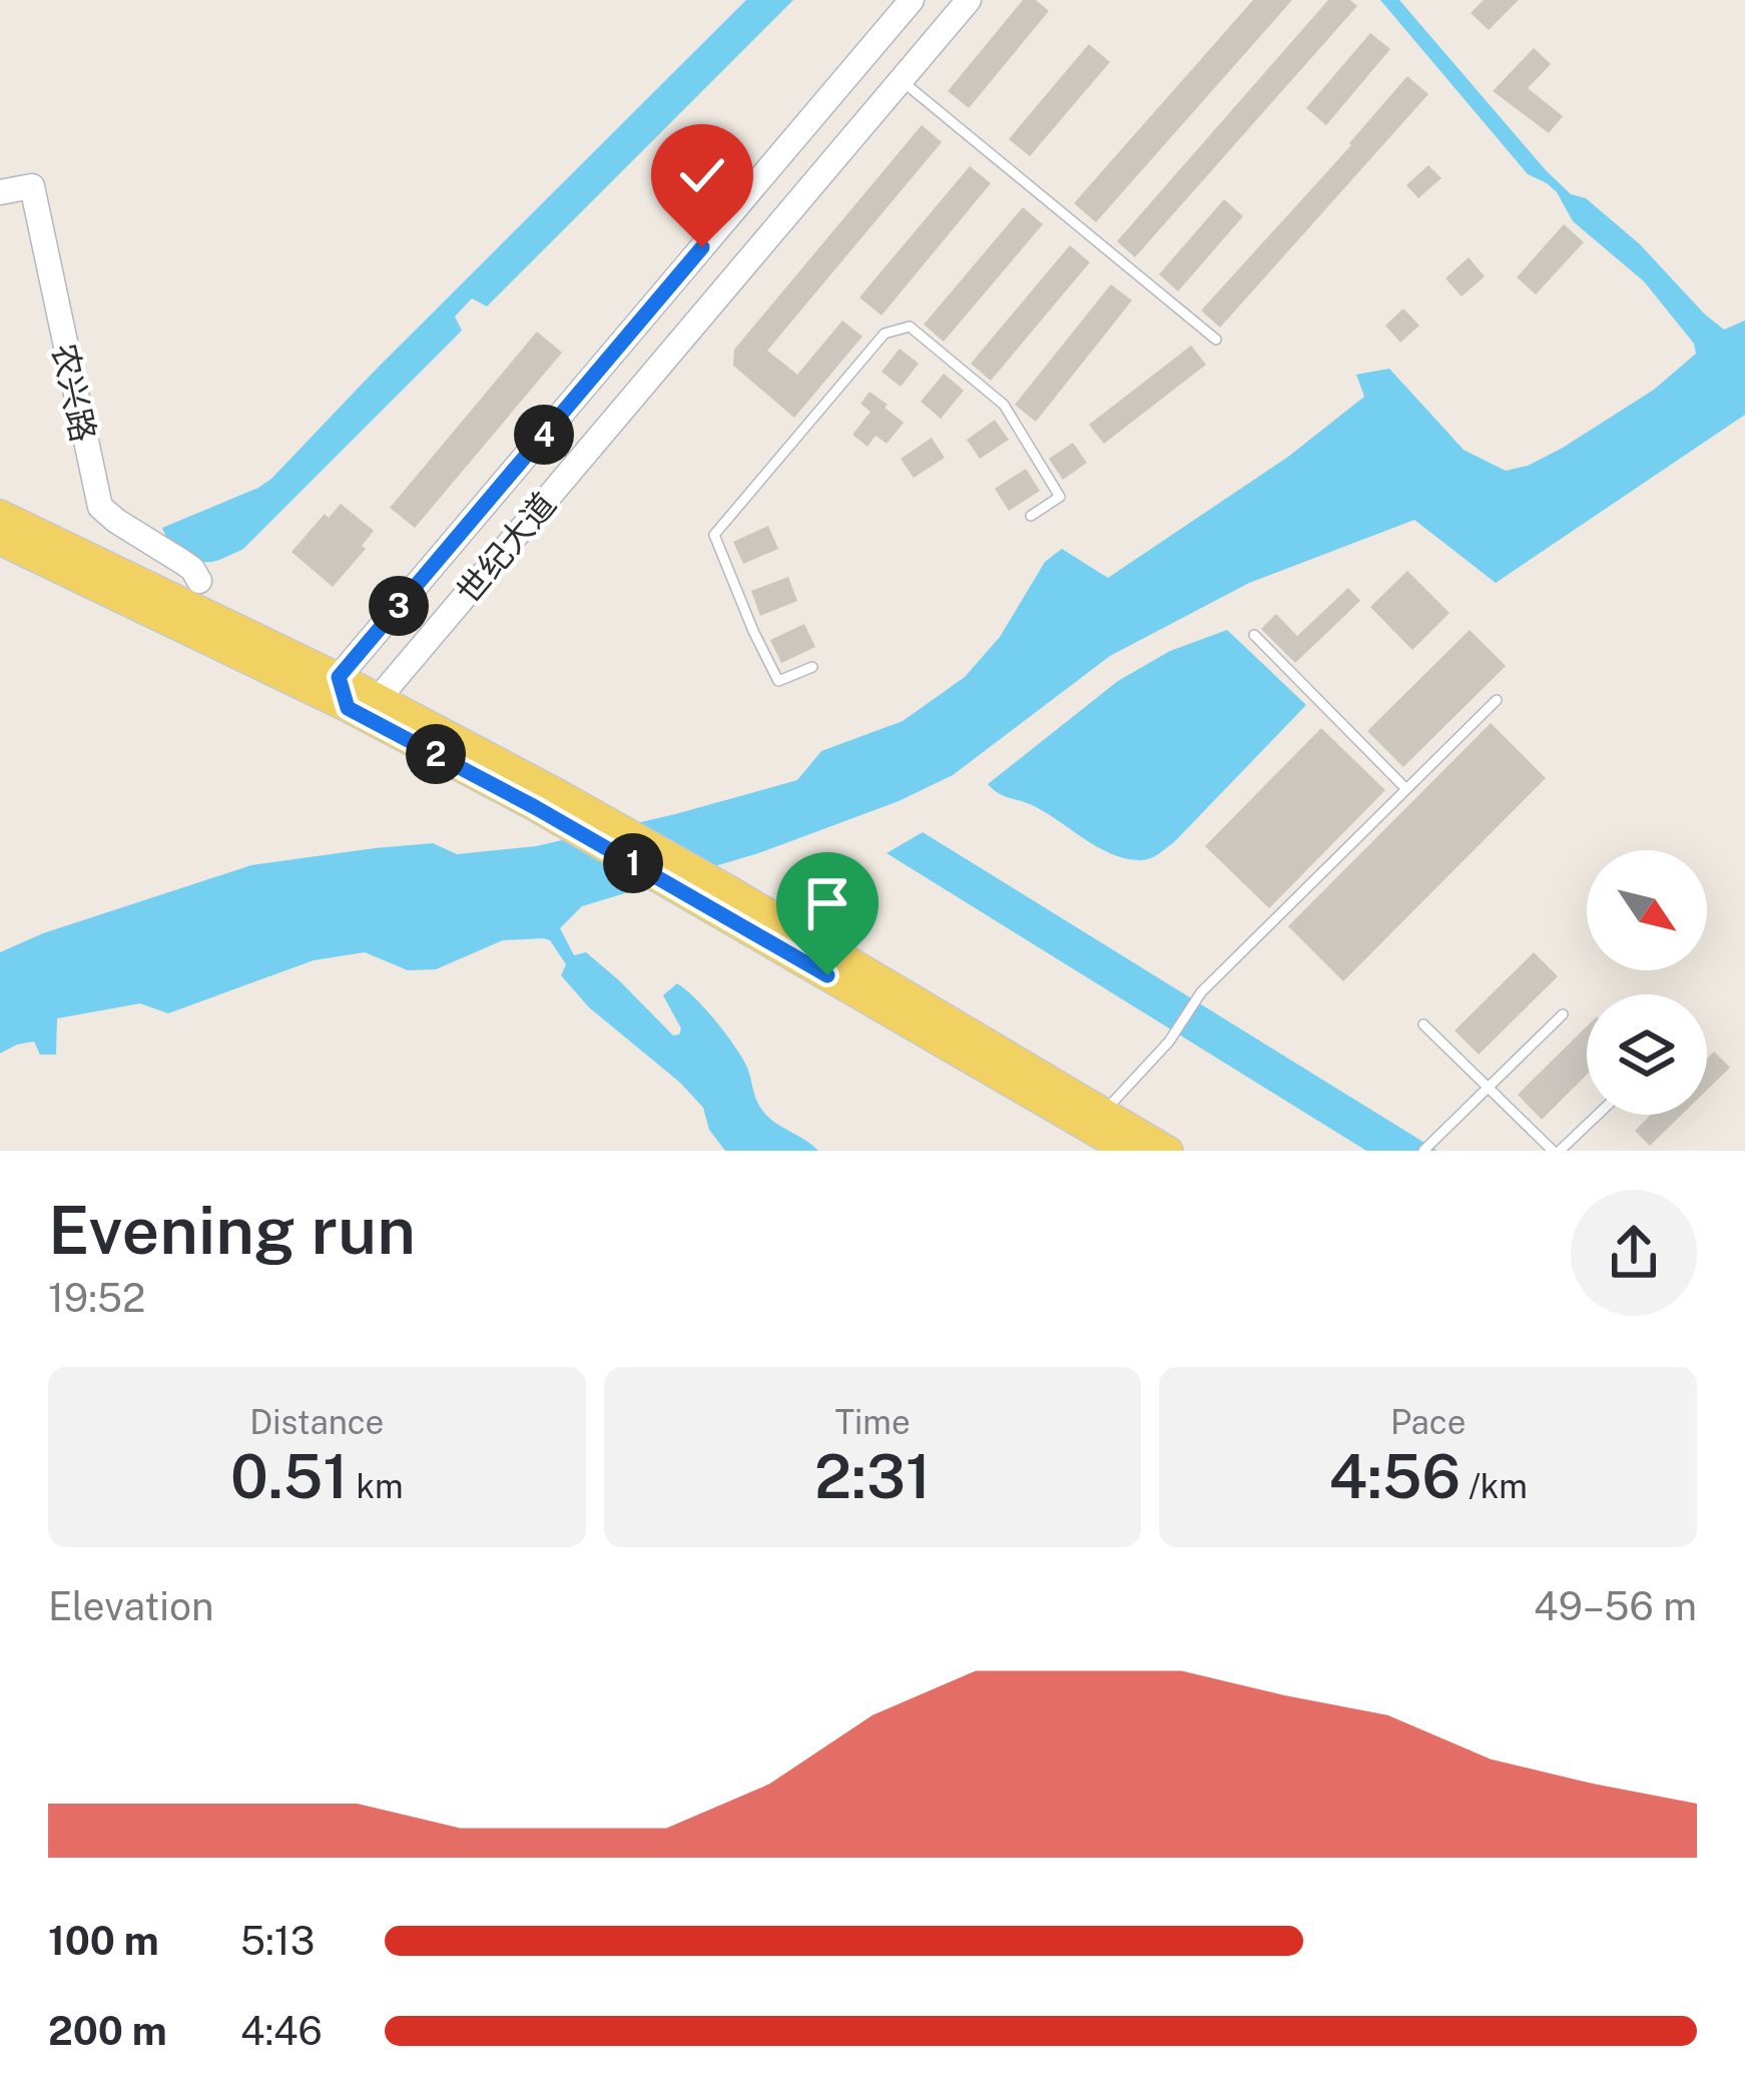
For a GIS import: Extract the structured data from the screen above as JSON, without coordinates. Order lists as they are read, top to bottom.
{
  "streets": {
    "main road": ["农兴路", "世纪大道"]
  },
  "north": "bottom right",
  "page": {
    "pins": [
      "4",
      "3",
      "2",
      "1"
    ],
    "heading": ["Evening run", "19:52"],
    "stats": [
      ["Distance", "0.51 km"],
      ["Time", "2:31"],
      ["Pace", "4:56 /km"]
    ],
    "chart": ["Elevation", "49–56 m"],
    "list": [
      {
        "name": "100 m",
        "note": "5:13"
      },
      {
        "name": "200 m",
        "note": "4:46"
      }
    ]
  }
}
